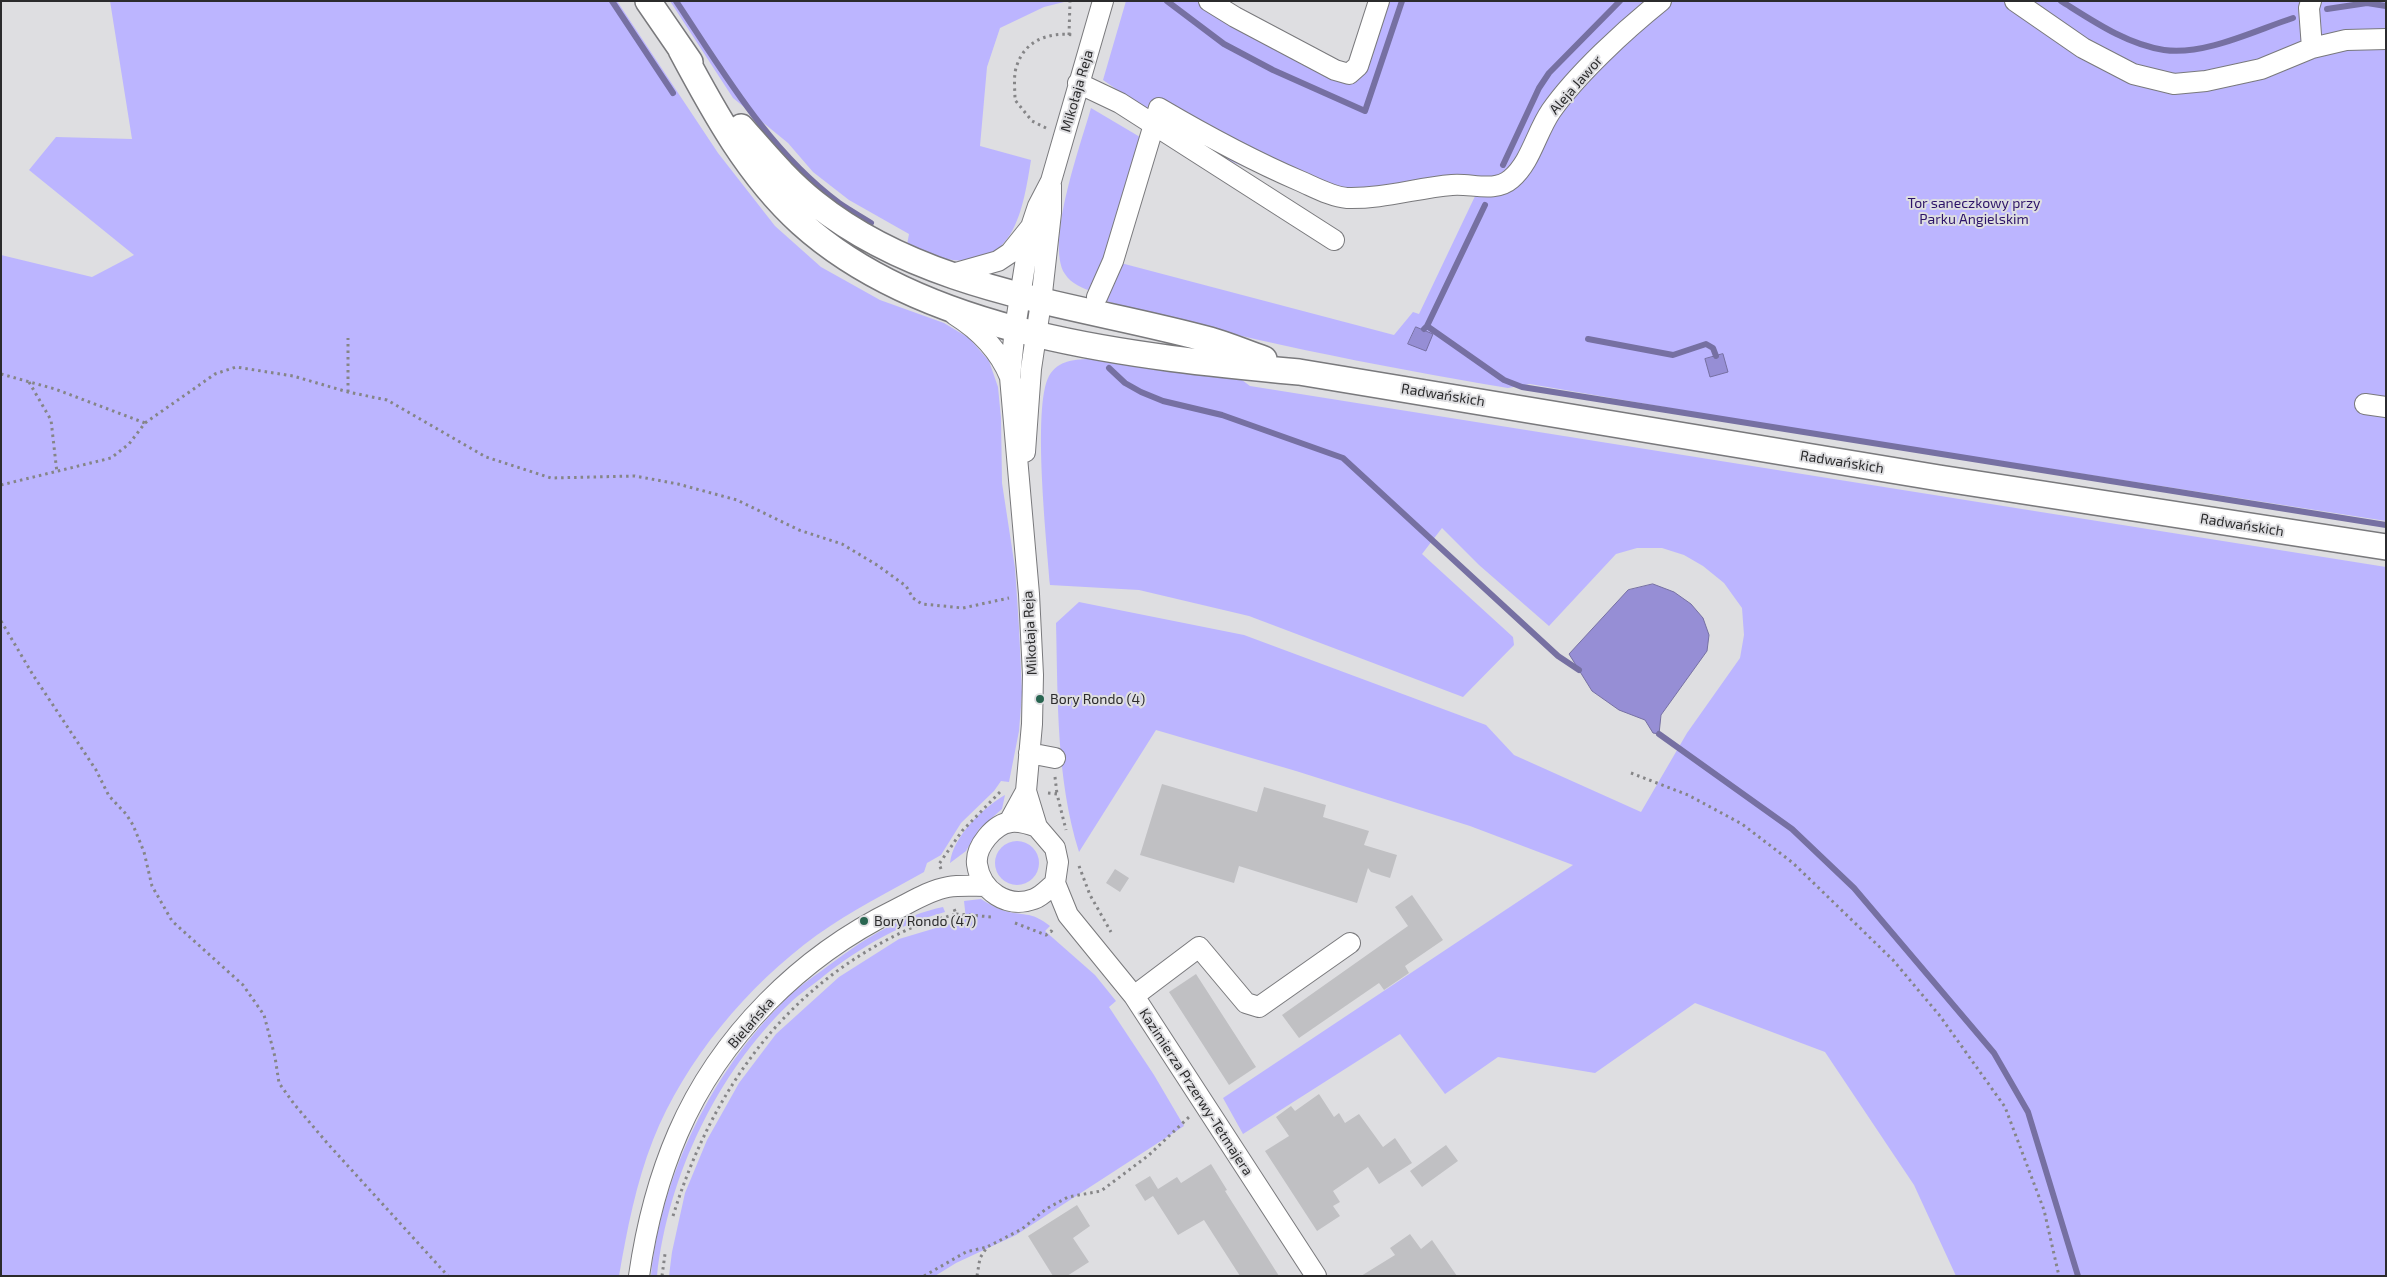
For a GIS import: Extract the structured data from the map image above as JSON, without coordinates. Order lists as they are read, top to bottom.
{
  "streets": {
    "main road": ["Radwańskich"],
    "street": [
      "Aleja Jawor",
      "Mikołaja Reja",
      "Bielańska",
      "Kazimierza Przerwy-Tetmajera"
    ]
  },
  "crossings": [
    ["Mikołaja Reja", "Radwańskich"],
    ["Mikołaja Reja", "Bielańska"]
  ],
  "parks": ["Tor saneczkowy przy Parku Angielskim"],
  "places": ["Bory Rondo (4)", "Bory Rondo (47)"]
}
